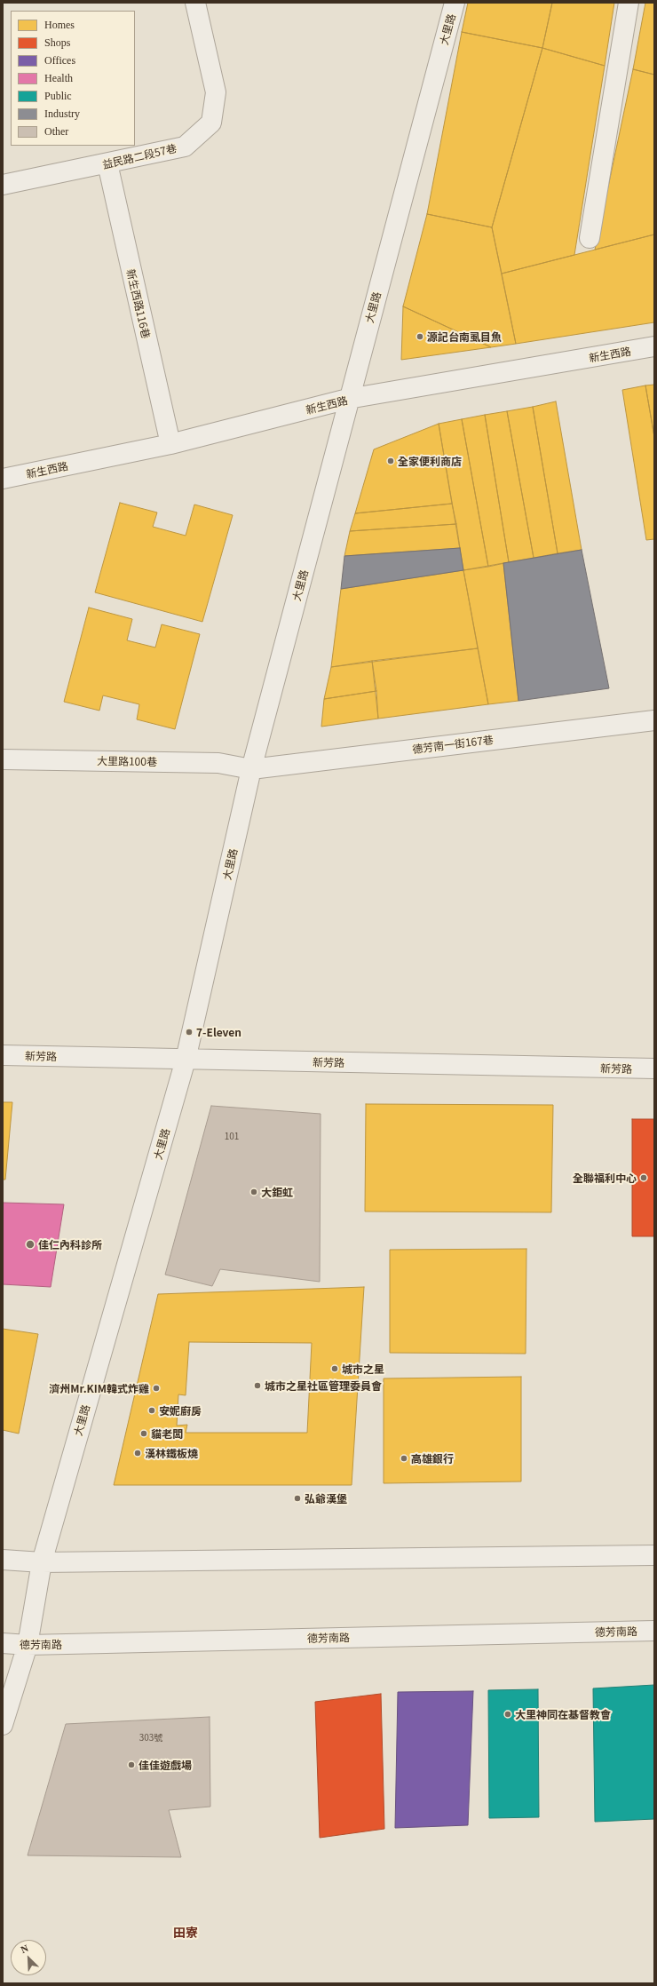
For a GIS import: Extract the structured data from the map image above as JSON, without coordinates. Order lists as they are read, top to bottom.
{
  "streets": {
    "street": [
      "大里路",
      "益民路二段57巷",
      "新生西路116巷",
      "新生西路",
      "德芳南一街167巷",
      "大里路100巷",
      "新芳路",
      "德芳南路"
    ]
  },
  "crossings": [
    ["大里路", "新生西路"],
    ["大里路", "德芳南一街167巷"],
    ["大里路", "大里路100巷"],
    ["大里路", "新芳路"],
    ["大里路", "德芳南路"],
    ["益民路二段57巷", "新生西路116巷"],
    ["新生西路116巷", "新生西路"],
    ["德芳南一街167巷", "大里路100巷"]
  ],
  "districts": ["田寮"],
  "places": [
    "源記台南虱目魚",
    "全家便利商店",
    "7-Eleven",
    "全聯福利中心",
    "大鉅虹",
    "佳仁內科診所",
    "城市之星",
    "城市之星社區管理委員會",
    "濟州Mr.KIM韓式炸雞",
    "安妮廚房",
    "貓老闆",
    "漢林鐵板燒",
    "高雄銀行",
    "弘爺漢堡",
    "大里神同在基督教會",
    "佳佳遊戲場"
  ],
  "house_numbers": ["101", "303號"],
  "legend": [
    "Homes",
    "Shops",
    "Offices",
    "Health",
    "Public",
    "Industry",
    "Other"
  ],
  "north": "top left"
}
